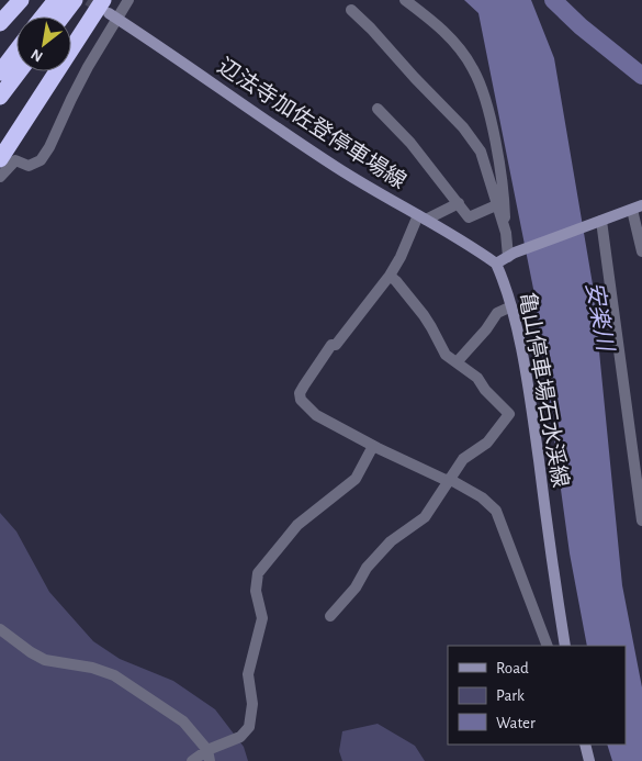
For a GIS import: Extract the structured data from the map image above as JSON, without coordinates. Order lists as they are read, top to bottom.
{
  "streets": {
    "main road": ["辺法寺加佐登停車場線", "亀山停車場石水渓線"]
  },
  "crossings": [
    ["辺法寺加佐登停車場線", "亀山停車場石水渓線"]
  ],
  "water": ["安楽川"],
  "legend": ["Road", "Park", "Water"],
  "north": "bottom left"
}
